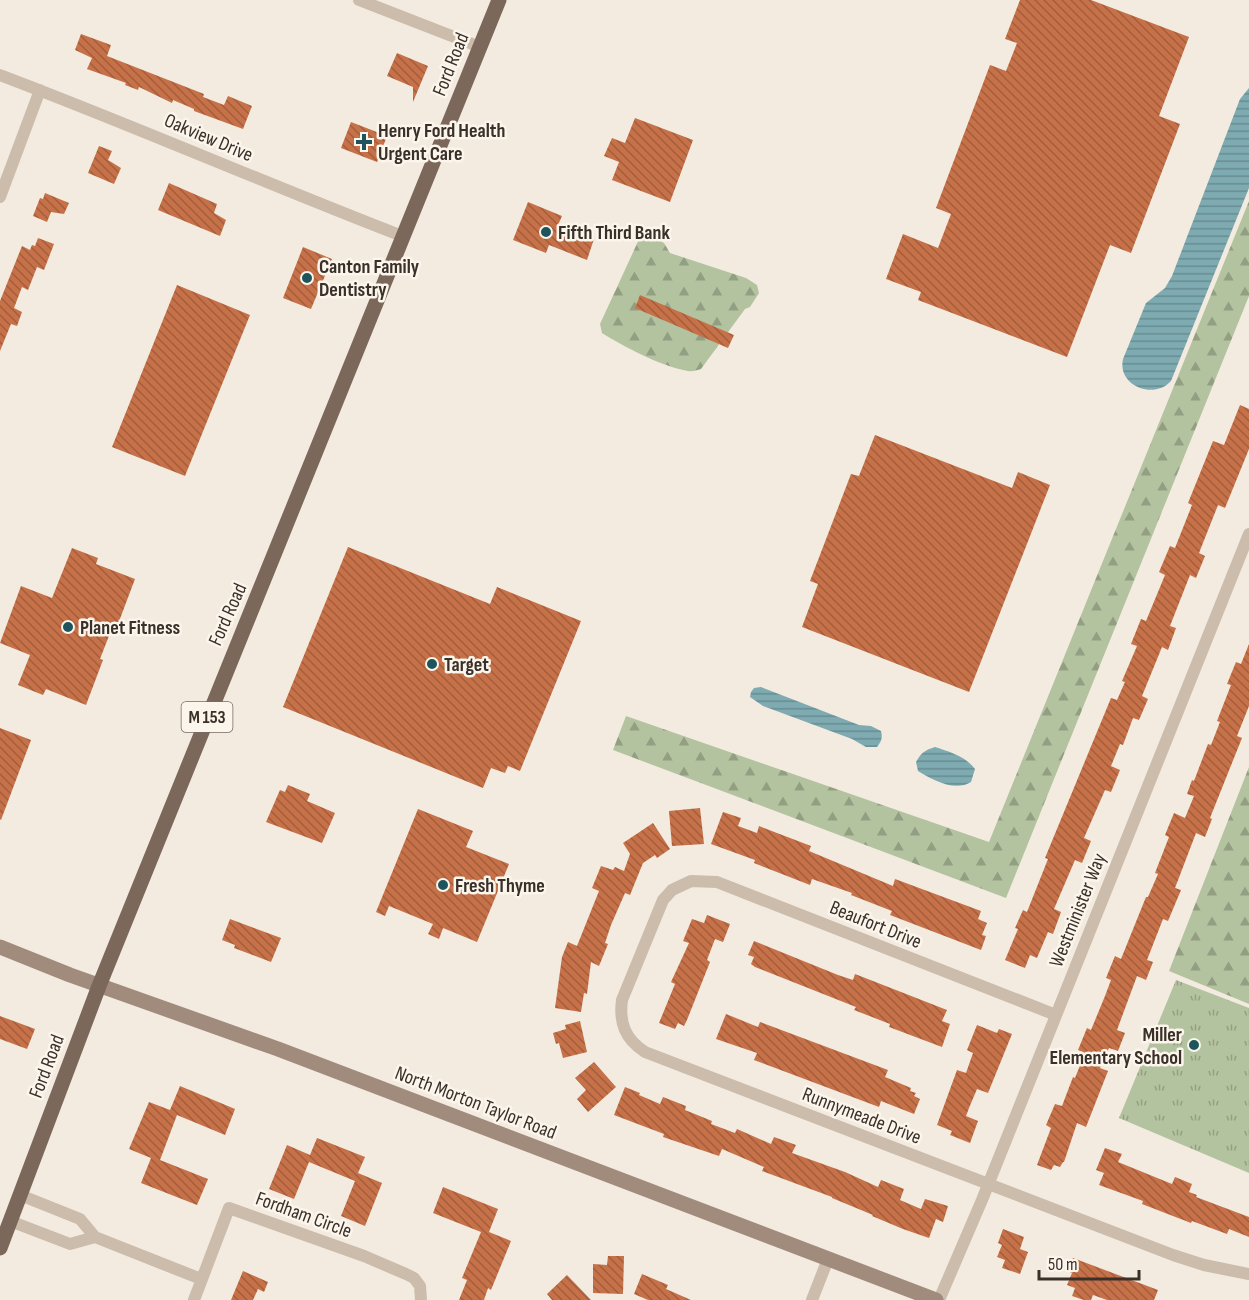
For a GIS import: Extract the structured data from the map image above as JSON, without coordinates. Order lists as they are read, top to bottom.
{
  "streets": {
    "main road": ["Ford Road", "M 153"],
    "street": [
      "Oakview Drive",
      "Westminister Way",
      "Beaufort Drive",
      "North Morton Taylor Road",
      "Runnymeade Drive",
      "Fordham Circle"
    ]
  },
  "crossings": [
    ["Ford Road", "Oakview Drive"],
    ["Ford Road", "North Morton Taylor Road"],
    ["Westminister Way", "Beaufort Drive"],
    ["Westminister Way", "North Morton Taylor Road"],
    ["Westminister Way", "Runnymeade Drive"],
    ["Beaufort Drive", "Runnymeade Drive"]
  ],
  "places": {
    "health": ["Henry Ford Health Urgent Care"],
    "other": [
      "Fifth Third Bank",
      "Canton Family Dentistry",
      "Planet Fitness",
      "Target",
      "Fresh Thyme",
      "Miller Elementary School"
    ]
  },
  "scale_bar": "50 m"
}
